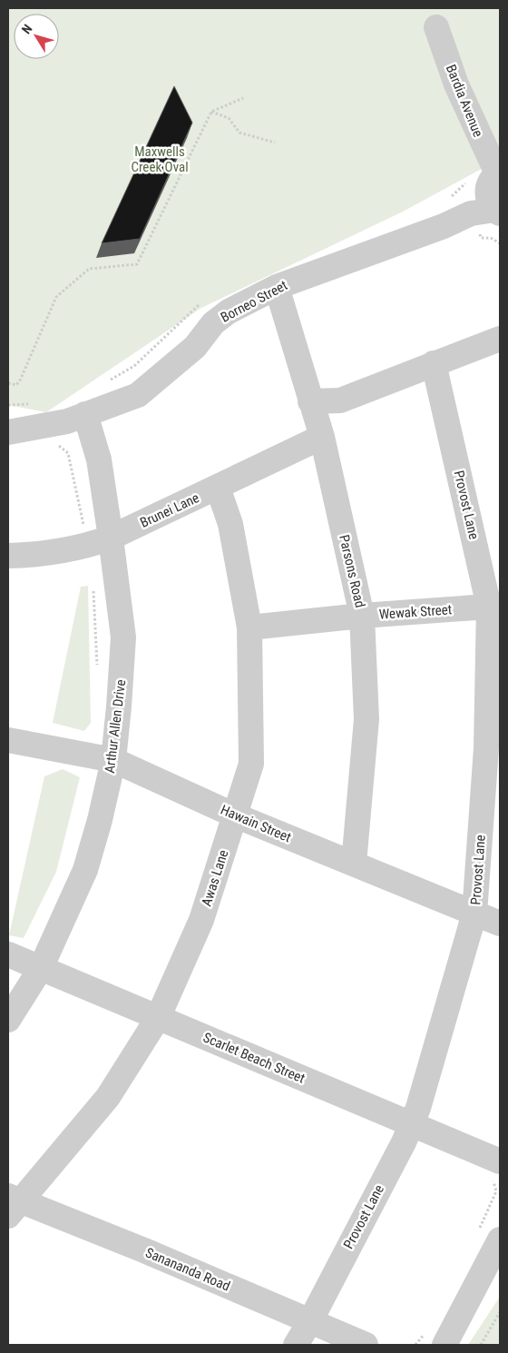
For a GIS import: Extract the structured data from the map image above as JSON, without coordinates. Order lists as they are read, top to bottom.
{
  "streets": {
    "street": [
      "Bardia Avenue",
      "Borneo Street",
      "Provost Lane",
      "Brunei Lane",
      "Parsons Road",
      "Wewak Street",
      "Arthur Allen Drive",
      "Hawain Street",
      "Awas Lane",
      "Scarlet Beach Street",
      "Sanananda Road"
    ]
  },
  "crossings": [
    ["Borneo Street", "Parsons Road"],
    ["Borneo Street", "Arthur Allen Drive"],
    ["Provost Lane", "Wewak Street"],
    ["Provost Lane", "Hawain Street"],
    ["Provost Lane", "Scarlet Beach Street"],
    ["Provost Lane", "Sanananda Road"],
    ["Brunei Lane", "Parsons Road"],
    ["Brunei Lane", "Arthur Allen Drive"],
    ["Brunei Lane", "Awas Lane"],
    ["Parsons Road", "Wewak Street"],
    ["Parsons Road", "Hawain Street"],
    ["Wewak Street", "Awas Lane"],
    ["Arthur Allen Drive", "Hawain Street"],
    ["Arthur Allen Drive", "Scarlet Beach Street"],
    ["Hawain Street", "Awas Lane"],
    ["Awas Lane", "Scarlet Beach Street"],
    ["Awas Lane", "Sanananda Road"]
  ],
  "parks": ["Maxwells Creek Oval"],
  "north": "top left"
}
